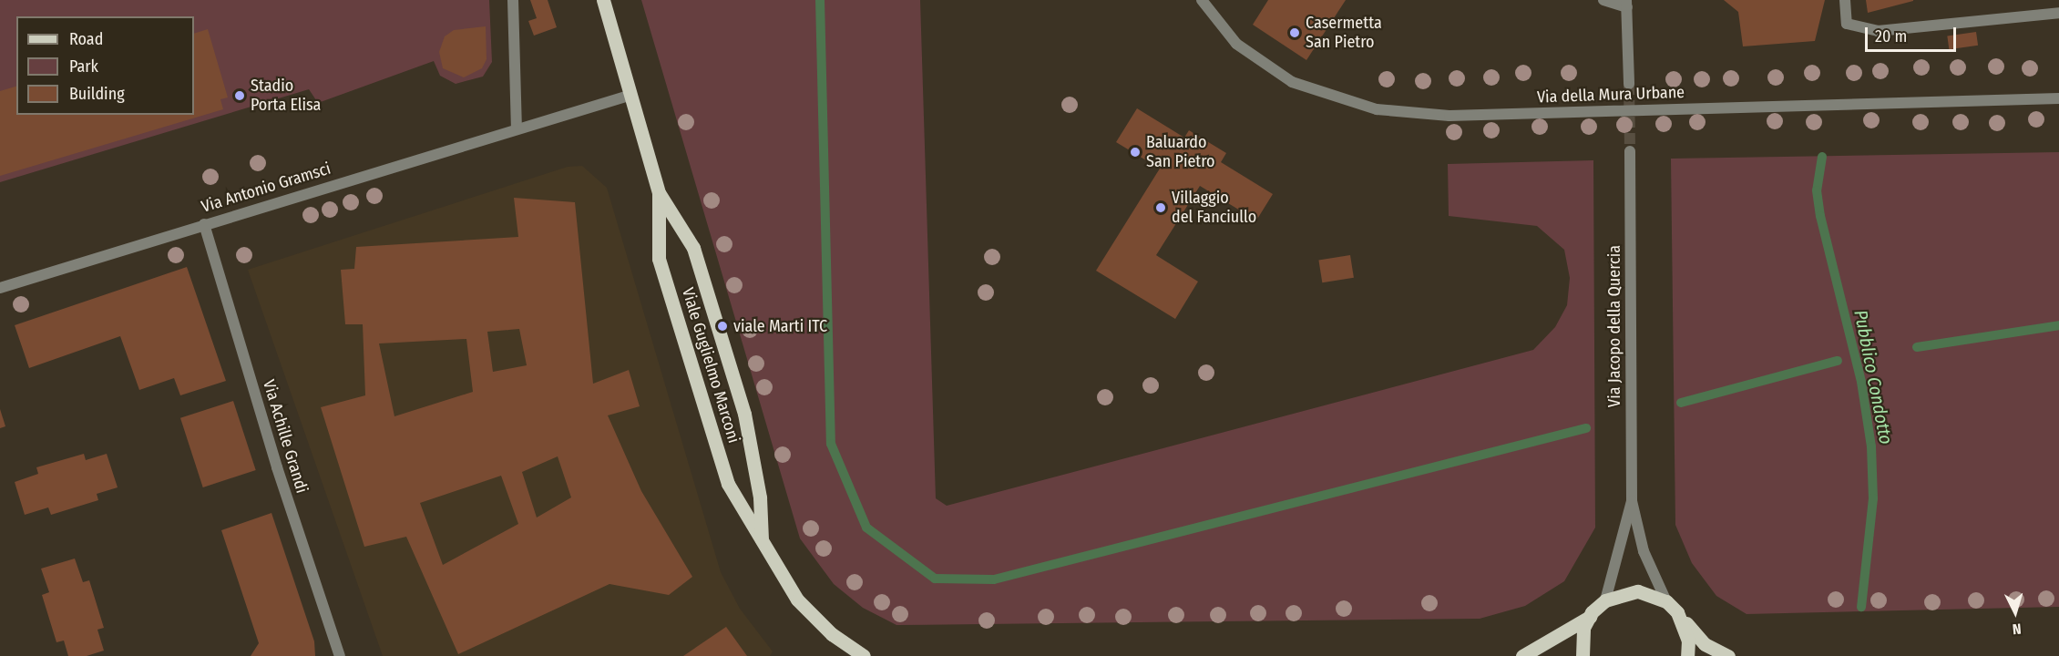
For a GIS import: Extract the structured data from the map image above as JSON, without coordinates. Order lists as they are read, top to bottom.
{
  "streets": {
    "main road": ["Viale Guglielmo Marconi"],
    "street": [
      "Via della Mura Urbane",
      "Via Antonio Gramsci",
      "Via Jacopo della Quercia",
      "Via Achille Grandi"
    ]
  },
  "crossings": [
    ["Via Antonio Gramsci", "Viale Guglielmo Marconi"],
    ["Via Antonio Gramsci", "Via Achille Grandi"]
  ],
  "water": ["Pubblico Condotto"],
  "places": [
    "Casermetta San Pietro",
    "Stadio Porta Elisa",
    "Baluardo San Pietro",
    "Villaggio del Fanciullo",
    "viale Marti ITC"
  ],
  "legend": ["Road", "Park", "Building"],
  "scale_bar": "20 m",
  "north": "bottom"
}
